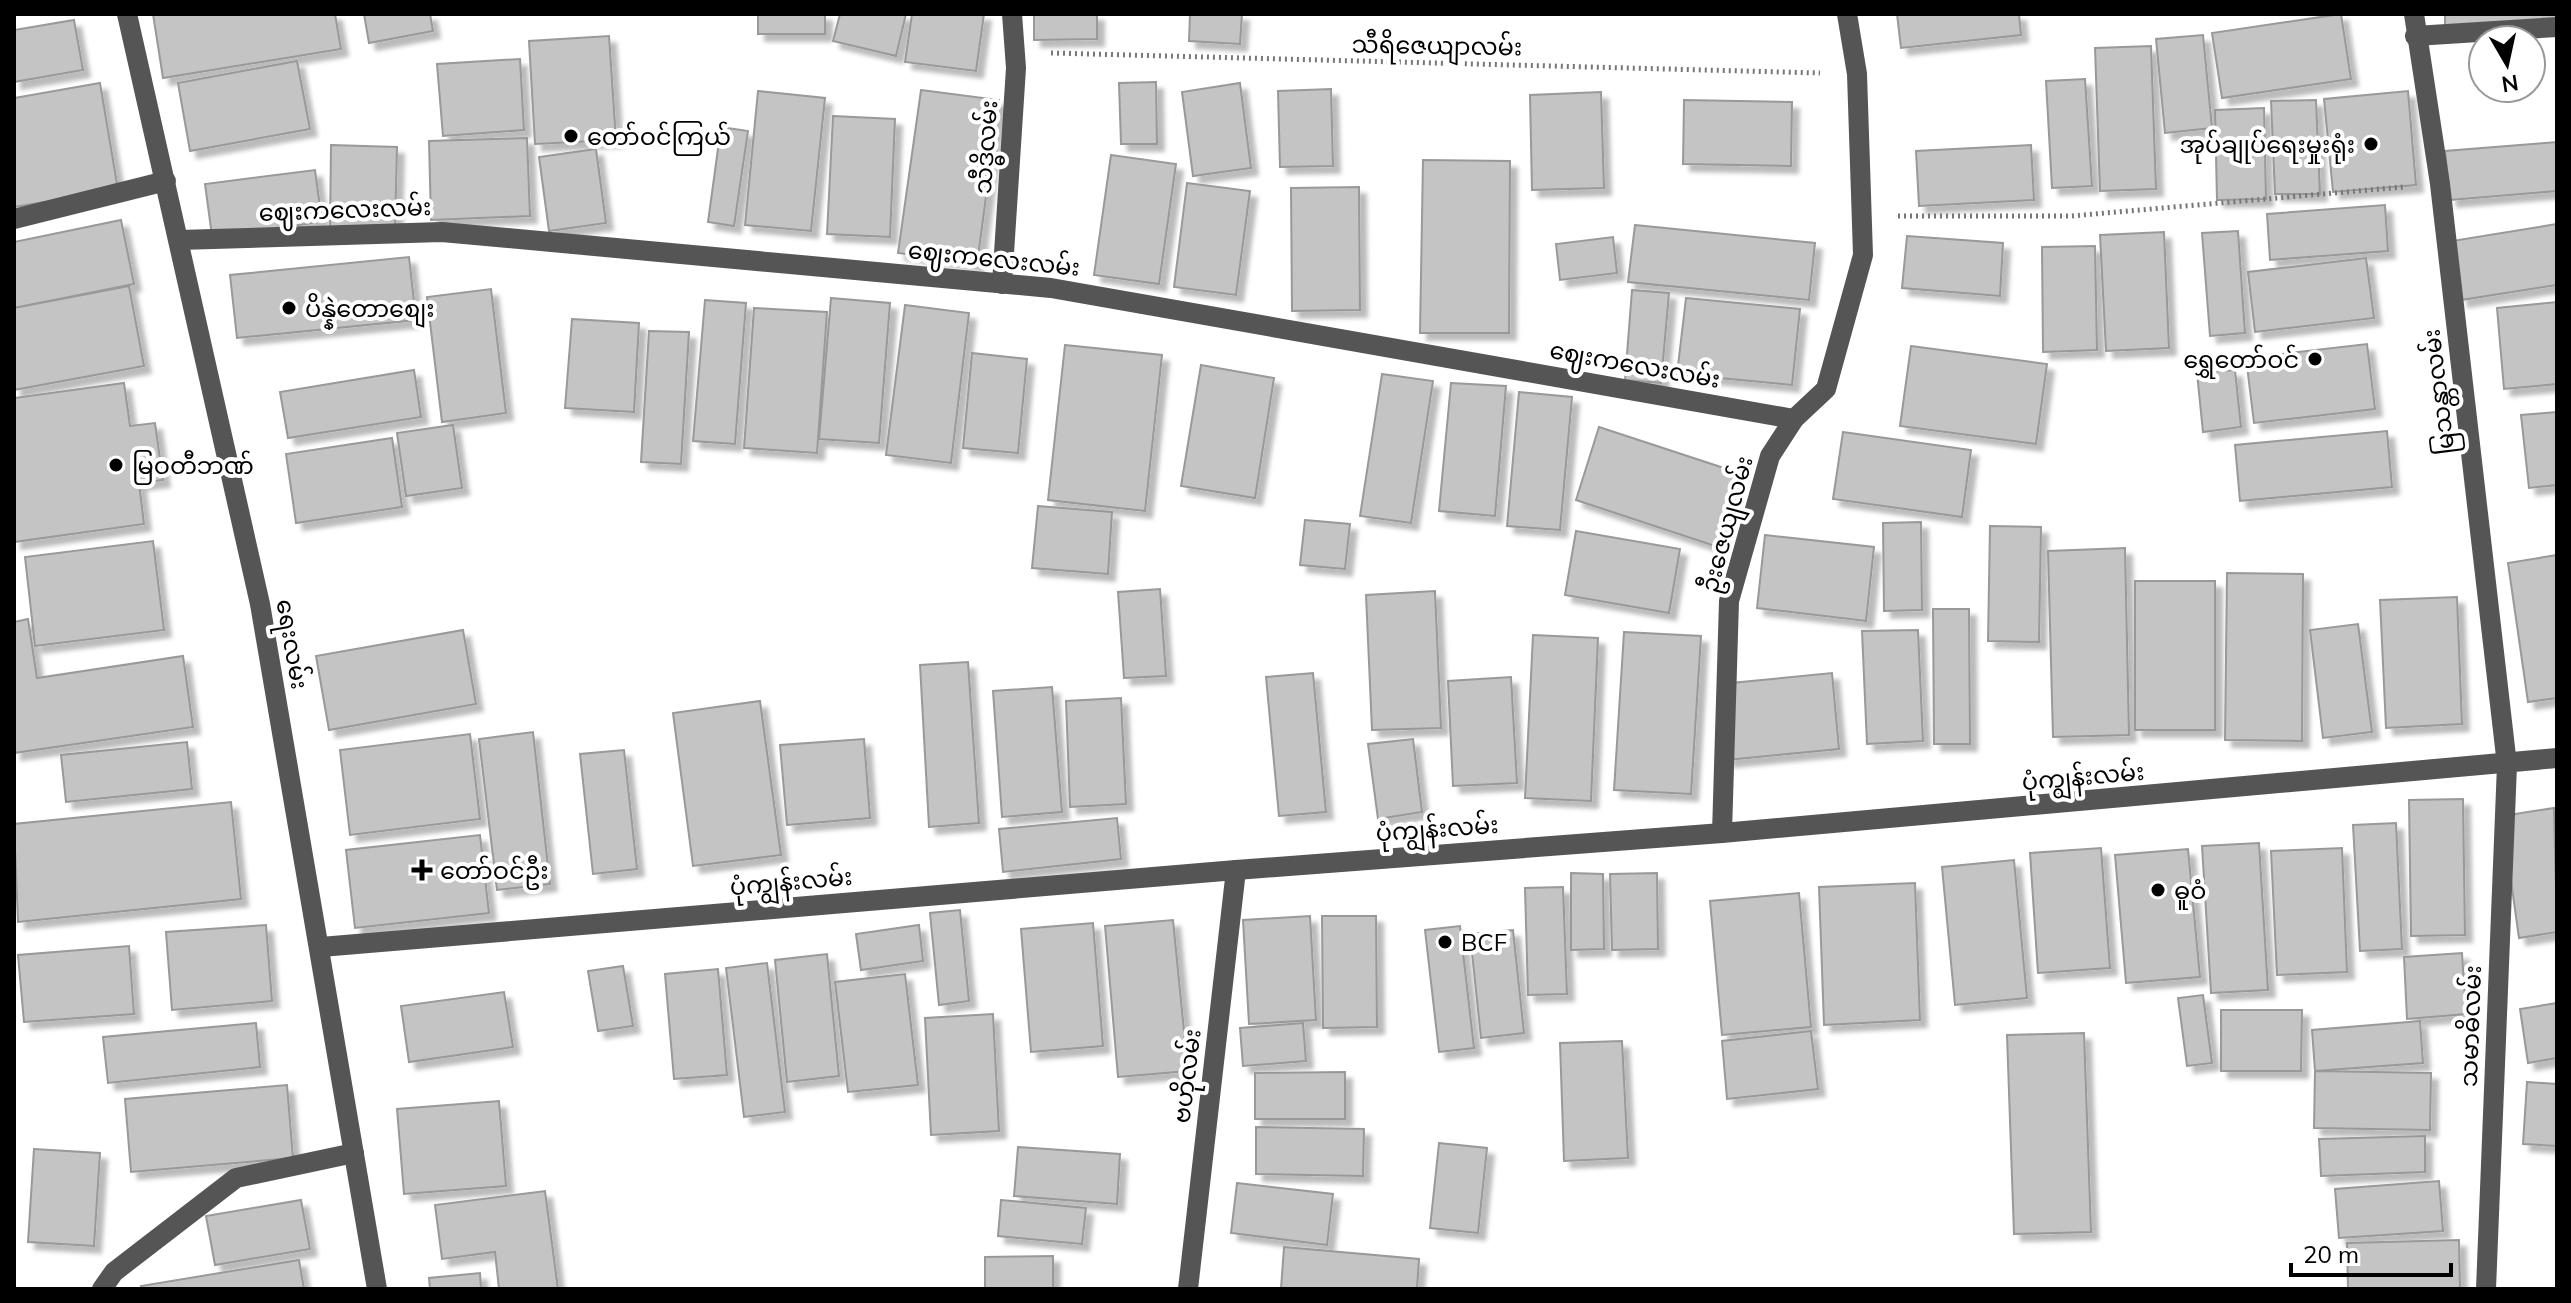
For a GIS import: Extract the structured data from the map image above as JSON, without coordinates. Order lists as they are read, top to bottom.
{
  "streets": {
    "street": [
      "သီဒ္ဓိလမ်း",
      "ဈေးကလေးလမ်း",
      "မြသန္တာလမ်း",
      "ဦးဇေယျလမ်း",
      "ရေးလမ်း",
      "ပုံကျွန်းလမ်း",
      "သမာဓိလမ်း",
      "ဗဟိုလမ်း"
    ],
    "path": ["သီရိဇေယျာလမ်း"]
  },
  "crossings": [
    ["သီရိဇေယျာလမ်း", "သီဒ္ဓိလမ်း"],
    ["သီရိဇေယျာလမ်း", "ဦးဇေယျလမ်း"],
    ["သီဒ္ဓိလမ်း", "ဈေးကလေးလမ်း"],
    ["ဈေးကလေးလမ်း", "ဦးဇေယျလမ်း"],
    ["ဈေးကလေးလမ်း", "ရေးလမ်း"],
    ["မြသန္တာလမ်း", "ပုံကျွန်းလမ်း"],
    ["မြသန္တာလမ်း", "သမာဓိလမ်း"],
    ["ဦးဇေယျလမ်း", "ပုံကျွန်းလမ်း"],
    ["ရေးလမ်း", "ပုံကျွန်းလမ်း"],
    ["ပုံကျွန်းလမ်း", "သမာဓိလမ်း"],
    ["ပုံကျွန်းလမ်း", "ဗဟိုလမ်း"]
  ],
  "places": {
    "other": [
      "တော်ဝင်ကြယ်",
      "အုပ်ချုပ်ရေးမှုးရုံး",
      "ပိန္နဲတောစျေး",
      "ရွှေတော်ဝင်",
      "မြဝတီဘဏ်",
      "ဓူဝံ",
      "BCF"
    ],
    "health": ["တော်ဝင်ဦး"]
  },
  "scale_bar": "20 m",
  "north": "bottom"
}
